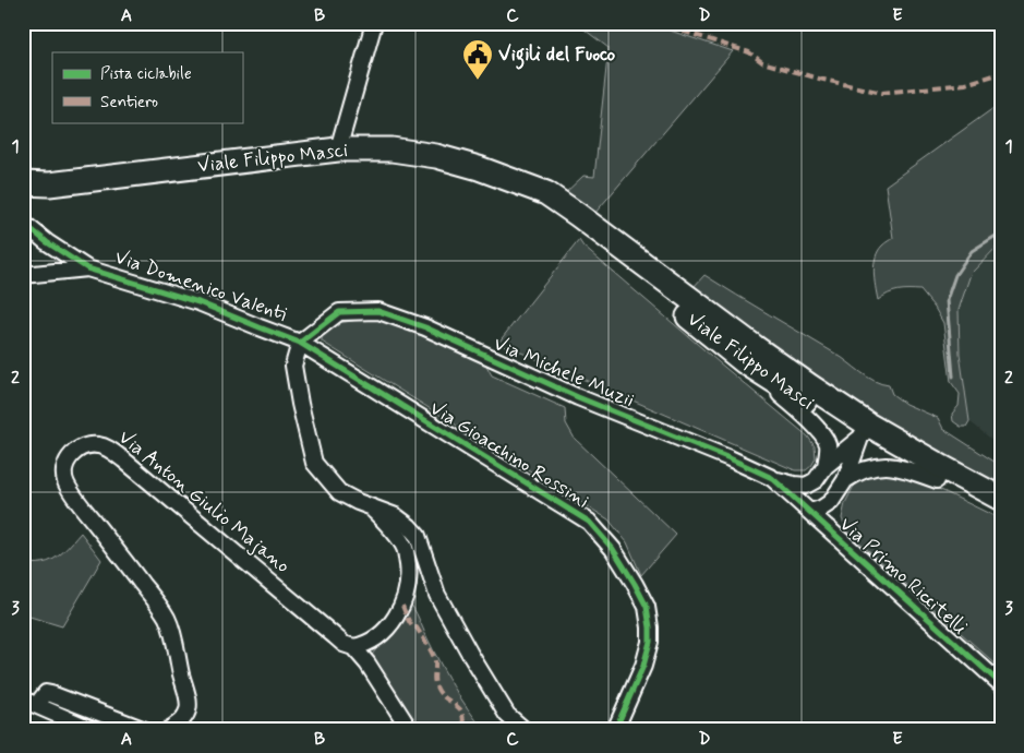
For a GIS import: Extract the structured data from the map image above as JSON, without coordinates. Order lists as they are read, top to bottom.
{
  "streets": {
    "main road": ["Viale Filippo Masci"],
    "street": [
      "Via Domenico Valenti",
      "Via Michele Muzii",
      "Via Gioacchino Rossini",
      "Via Anton Giulio Majano",
      "Via Primo Riccitelli"
    ]
  },
  "crossings": [
    ["Via Domenico Valenti", "Via Michele Muzii"],
    ["Via Domenico Valenti", "Via Gioacchino Rossini"],
    ["Via Michele Muzii", "Via Gioacchino Rossini"],
    ["Via Michele Muzii", "Via Primo Riccitelli"]
  ],
  "places": {
    "public building": ["Vigili del Fuoco"]
  },
  "legend": ["Pista ciclabile", "Sentiero"],
  "grid": {
    "columns": [
      "A",
      "B",
      "C",
      "D",
      "E"
    ],
    "rows": ["1", "2", "3"]
  }
}
